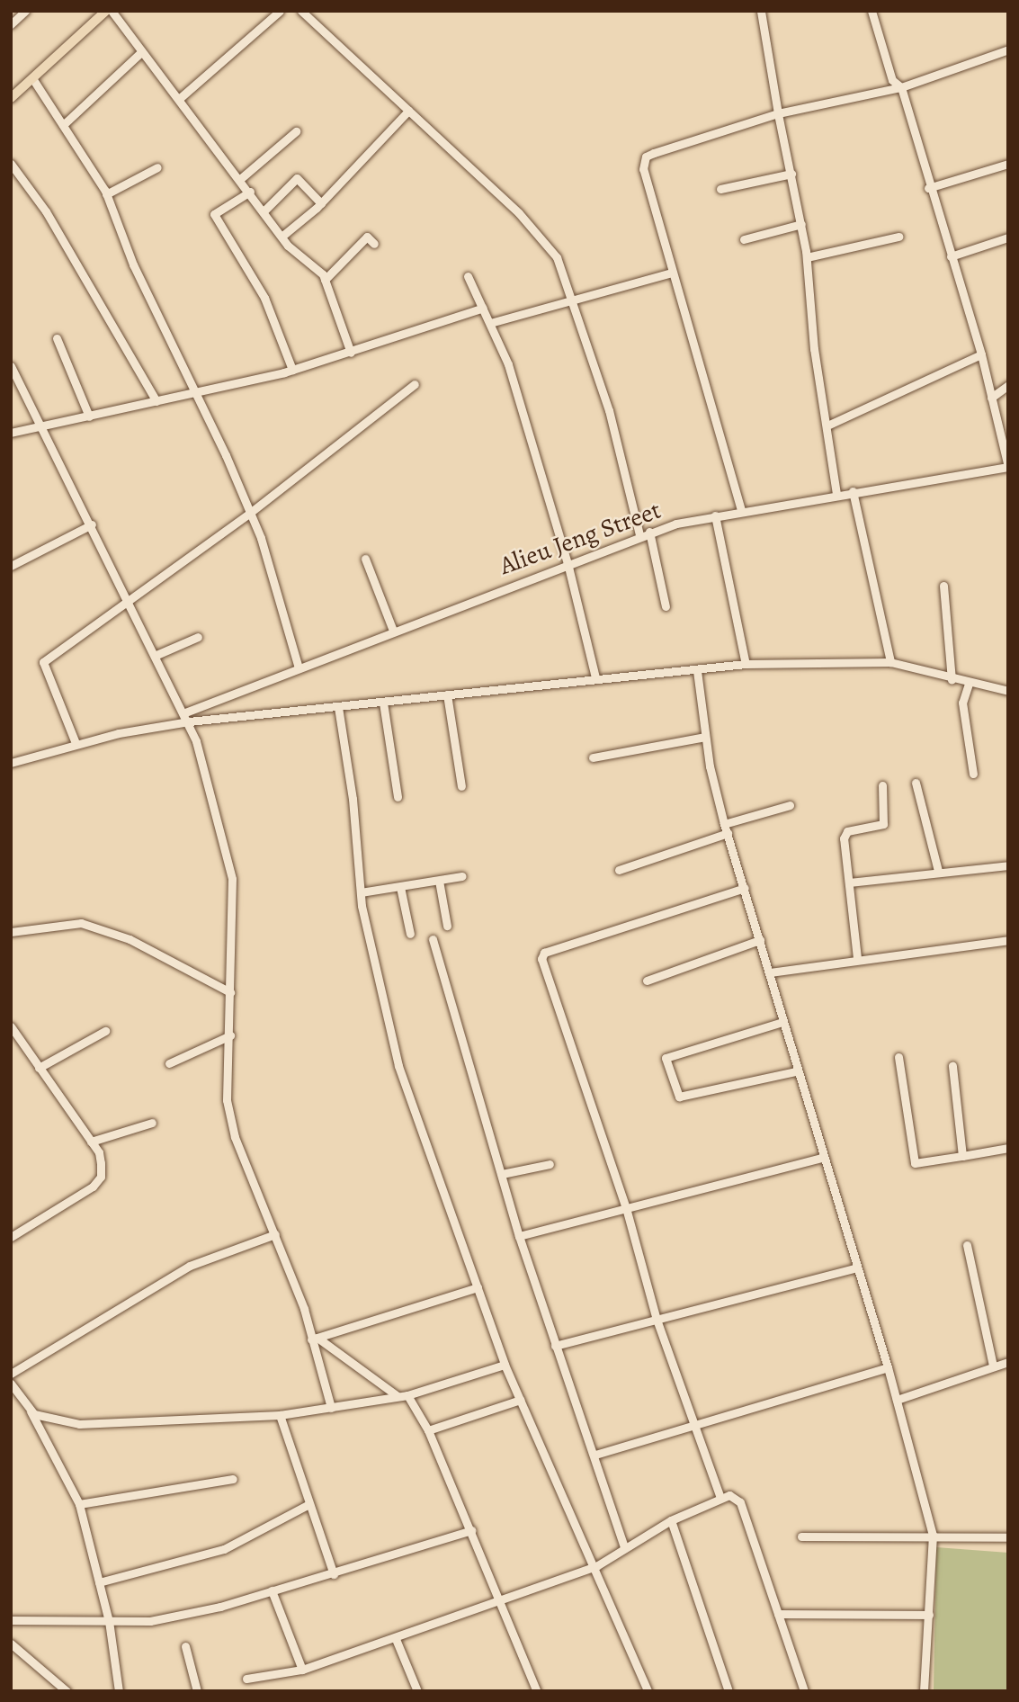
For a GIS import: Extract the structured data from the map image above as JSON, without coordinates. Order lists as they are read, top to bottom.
{
  "streets": {
    "street": ["Alieu Jeng Street"]
  }
}
